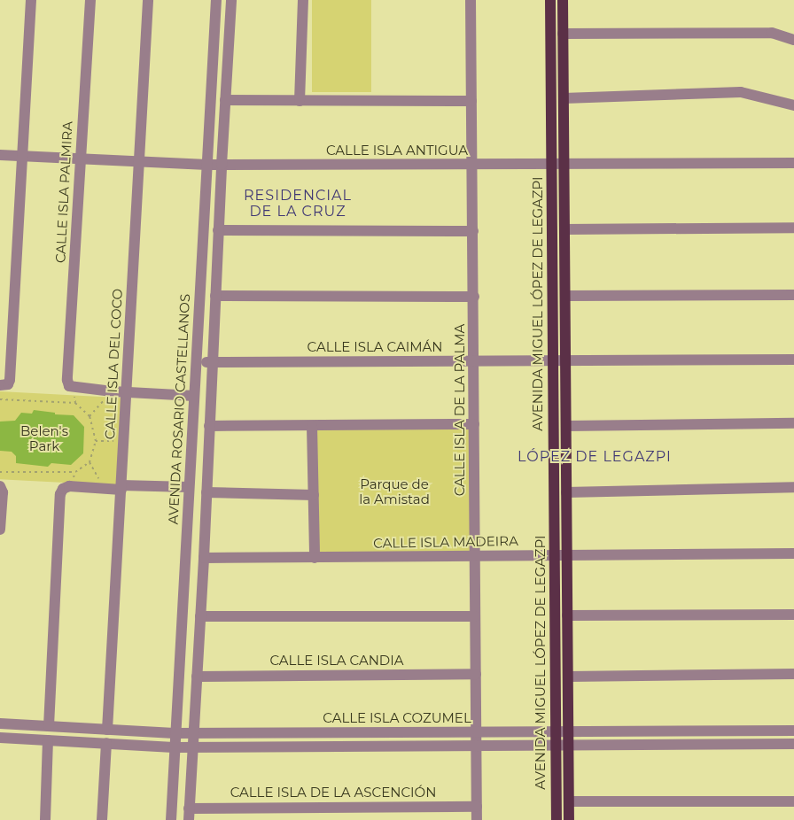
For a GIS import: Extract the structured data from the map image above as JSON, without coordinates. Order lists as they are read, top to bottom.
{
  "streets": {
    "main road": ["AVENIDA MIGUEL LÓPEZ DE LEGAZPI"],
    "street": [
      "CALLE ISLA ANTIGUA",
      "CALLE ISLA PALMIRA",
      "CALLE ISLA CAIMÁN",
      "CALLE ISLA DEL COCO",
      "AVENIDA ROSARIO CASTELLANOS",
      "CALLE ISLA DE LA PALMA",
      "CALLE ISLA MADEIRA",
      "CALLE ISLA CANDIA",
      "CALLE ISLA COZUMEL",
      "CALLE ISLA DE LA ASCENCIÓN"
    ]
  },
  "crossings": [
    ["CALLE ISLA ANTIGUA", "CALLE ISLA PALMIRA"],
    ["CALLE ISLA ANTIGUA", "AVENIDA MIGUEL LÓPEZ DE LEGAZPI"],
    ["CALLE ISLA ANTIGUA", "CALLE ISLA DEL COCO"],
    ["CALLE ISLA ANTIGUA", "AVENIDA ROSARIO CASTELLANOS"],
    ["CALLE ISLA ANTIGUA", "CALLE ISLA DE LA PALMA"],
    ["AVENIDA MIGUEL LÓPEZ DE LEGAZPI", "CALLE ISLA CAIMÁN"],
    ["AVENIDA MIGUEL LÓPEZ DE LEGAZPI", "CALLE ISLA MADEIRA"],
    ["AVENIDA MIGUEL LÓPEZ DE LEGAZPI", "CALLE ISLA COZUMEL"],
    ["CALLE ISLA CAIMÁN", "AVENIDA ROSARIO CASTELLANOS"],
    ["CALLE ISLA CAIMÁN", "CALLE ISLA DE LA PALMA"],
    ["CALLE ISLA DEL COCO", "CALLE ISLA COZUMEL"],
    ["AVENIDA ROSARIO CASTELLANOS", "CALLE ISLA COZUMEL"],
    ["CALLE ISLA DE LA PALMA", "CALLE ISLA MADEIRA"],
    ["CALLE ISLA DE LA PALMA", "CALLE ISLA CANDIA"],
    ["CALLE ISLA DE LA PALMA", "CALLE ISLA COZUMEL"],
    ["CALLE ISLA DE LA PALMA", "CALLE ISLA DE LA ASCENCIÓN"]
  ],
  "districts": ["RESIDENCIAL DE LA CRUZ", "LÓPEZ DE LEGAZPI"],
  "parks": ["Belen's Park", "Parque de la Amistad"]
}
